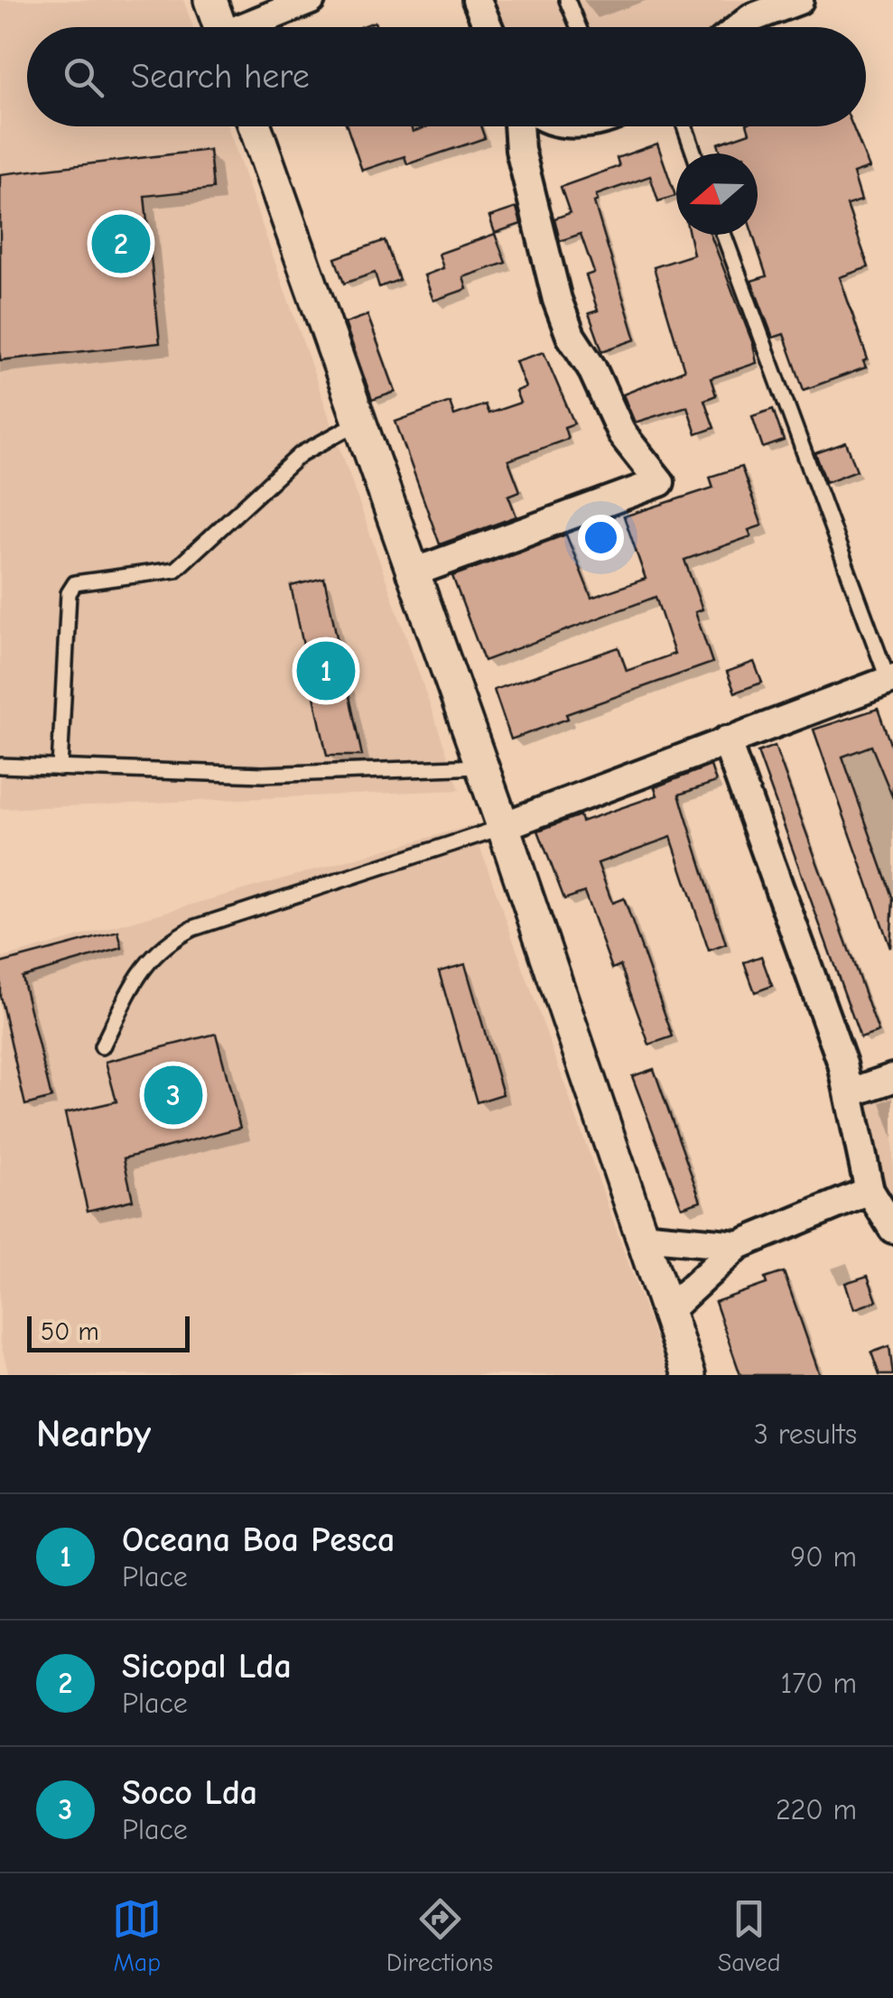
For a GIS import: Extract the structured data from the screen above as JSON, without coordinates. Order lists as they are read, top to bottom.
{
  "scale_bar": "50 m",
  "north": "left",
  "page": {
    "search": "Search here",
    "pins": ["2", "1", "3"],
    "scale": "50 m",
    "heading": ["Nearby", "3 results"],
    "list": [
      {
        "mark": "1",
        "name": "Oceana Boa Pesca",
        "note": "Place",
        "value": "90 m"
      },
      {
        "mark": "2",
        "name": "Sicopal Lda",
        "note": "Place",
        "value": "170 m"
      },
      {
        "mark": "3",
        "name": "Soco Lda",
        "note": "Place",
        "value": "220 m"
      }
    ],
    "nav": ["Map", "Directions", "Saved"]
  }
}
